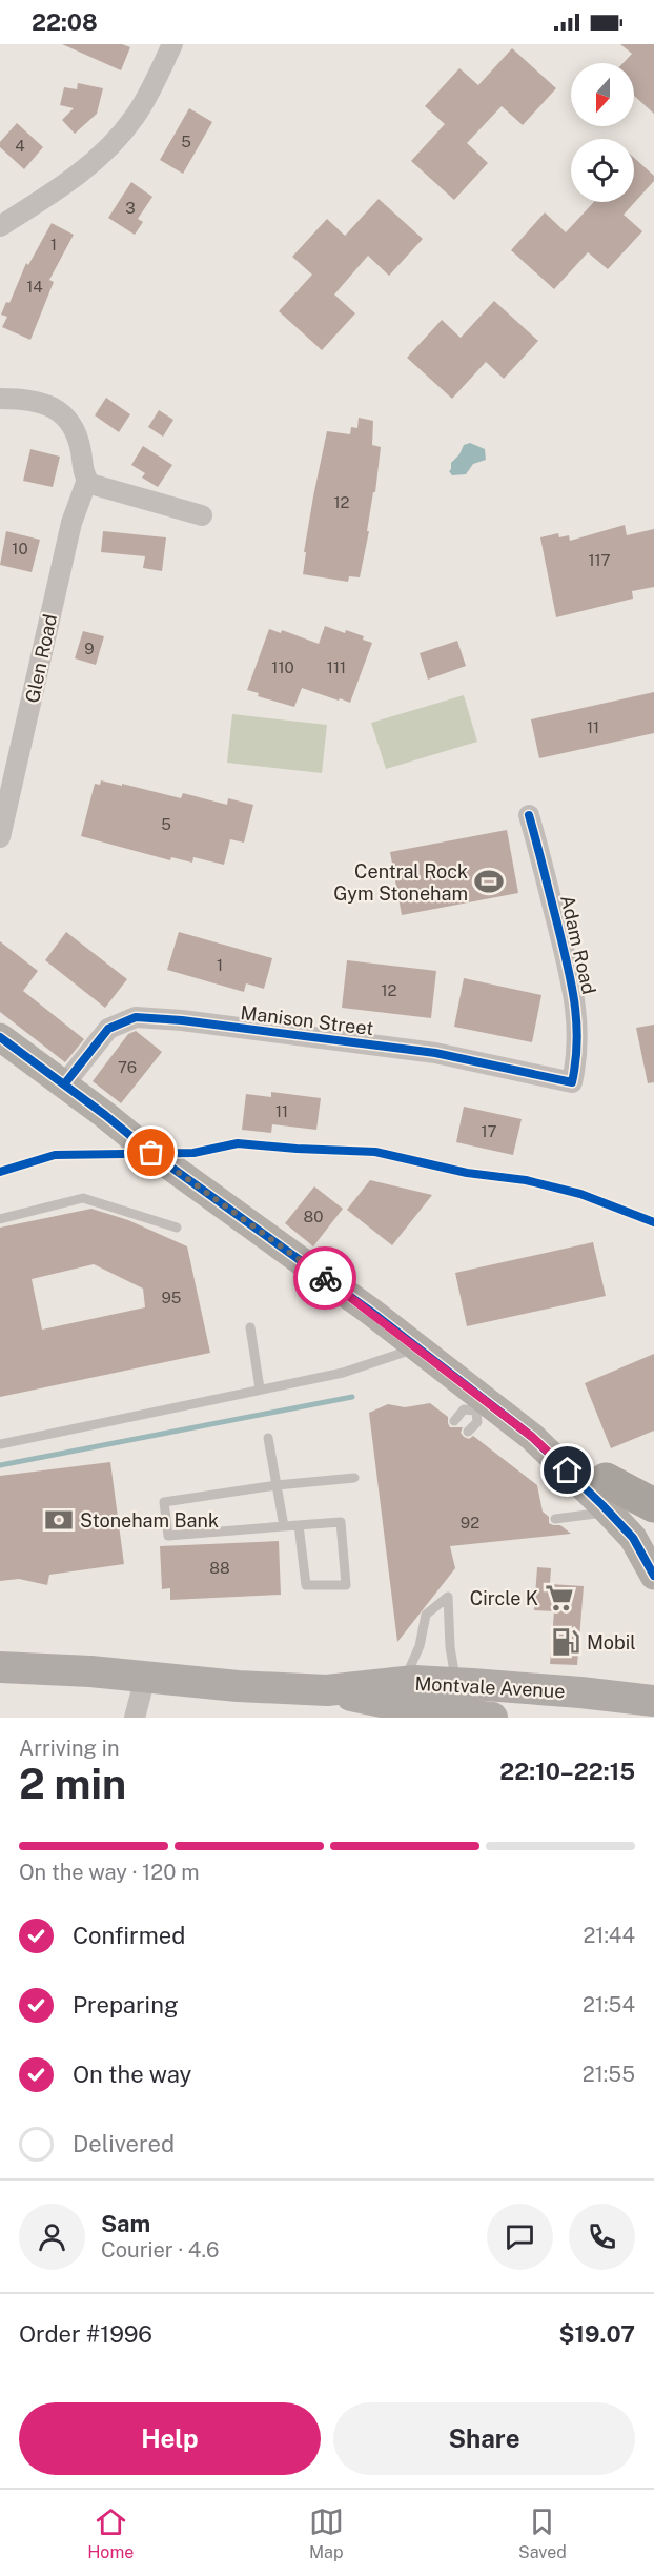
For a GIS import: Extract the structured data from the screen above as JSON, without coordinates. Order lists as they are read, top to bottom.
{
  "streets": {
    "main road": ["Montvale Avenue"],
    "street": ["Glen Road", "Adam Road", "Manison Street"]
  },
  "crossings": [
    ["Adam Road", "Manison Street"]
  ],
  "places": {
    "sports": ["Central Rock Gym Stoneham"],
    "bank": ["Stoneham Bank"],
    "supermarket": ["Circle K"],
    "fuel station": ["Mobil"]
  },
  "house_numbers": [
    "5",
    "4",
    "3",
    "1",
    "14",
    "12",
    "10",
    "117",
    "9",
    "110",
    "111",
    "11",
    "5",
    "1",
    "12",
    "76",
    "11",
    "17",
    "80",
    "95",
    "92",
    "88"
  ],
  "north": "bottom",
  "page": {
    "status": "22:08",
    "heading": ["2 min", "Arriving in", "22:10–22:15"],
    "panel": [
      "Sam",
      "Courier · 4.6",
      "Order #1996",
      "$19.07"
    ],
    "bar": "On the way · 120 m",
    "list": [
      ["Confirmed", "21:44"],
      ["Preparing", "21:54"],
      ["On the way", "21:55"],
      "Delivered"
    ],
    "buttons": ["Help", "Share"],
    "tabs": ["Home", "Map", "Saved"]
  }
}
